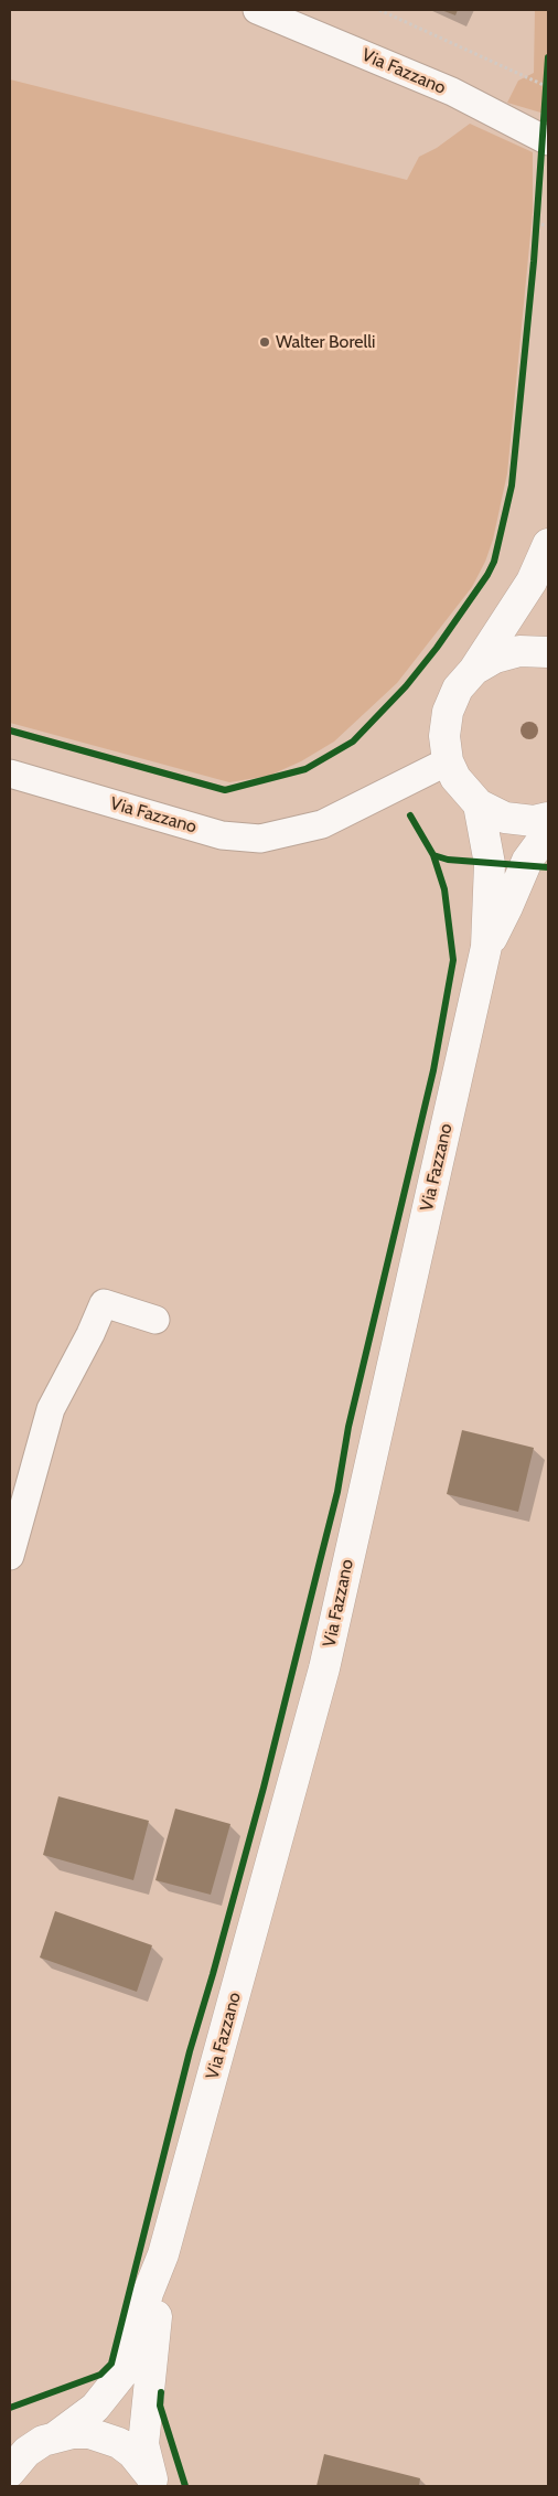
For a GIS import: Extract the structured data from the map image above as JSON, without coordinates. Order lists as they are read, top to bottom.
{
  "streets": {
    "street": ["Via Fazzano"]
  },
  "places": ["Walter Borelli"]
}
